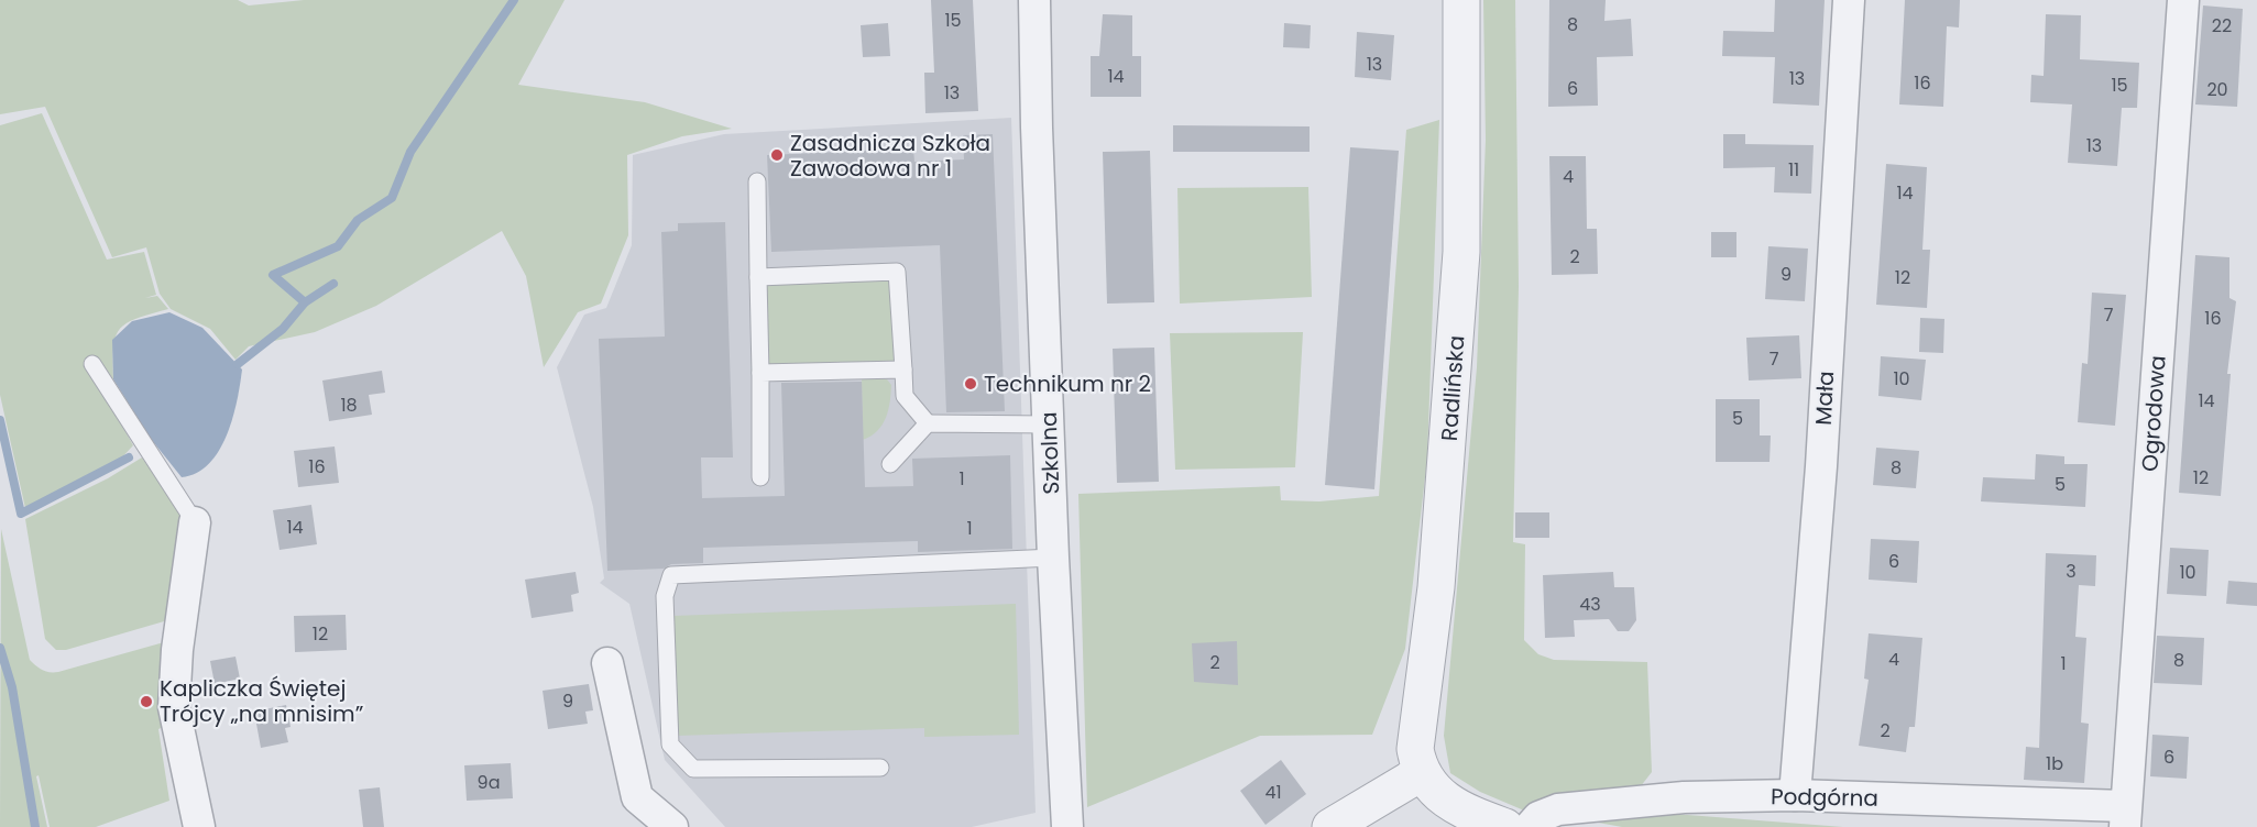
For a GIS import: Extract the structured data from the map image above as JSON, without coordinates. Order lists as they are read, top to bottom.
{
  "streets": {
    "street": [
      "Radlińska",
      "Mała",
      "Ogrodowa",
      "Szkolna",
      "Podgórna"
    ]
  },
  "crossings": [
    ["Mała", "Podgórna"],
    ["Ogrodowa", "Podgórna"]
  ],
  "places": ["Zasadnicza Szkoła Zawodowa nr 1", "Technikum nr 2", "Kapliczka Świętej Trójcy „na mnisim”"],
  "house_numbers": [
    "15",
    "8",
    "22",
    "13",
    "14",
    "13",
    "16",
    "15",
    "6",
    "20",
    "13",
    "13",
    "11",
    "4",
    "14",
    "2",
    "9",
    "12",
    "7",
    "16",
    "7",
    "10",
    "14",
    "18",
    "5",
    "16",
    "8",
    "12",
    "1",
    "5",
    "14",
    "1",
    "6",
    "3",
    "10",
    "43",
    "12",
    "4",
    "8",
    "2",
    "1",
    "9",
    "2",
    "6",
    "1b",
    "9a",
    "41"
  ]
}
